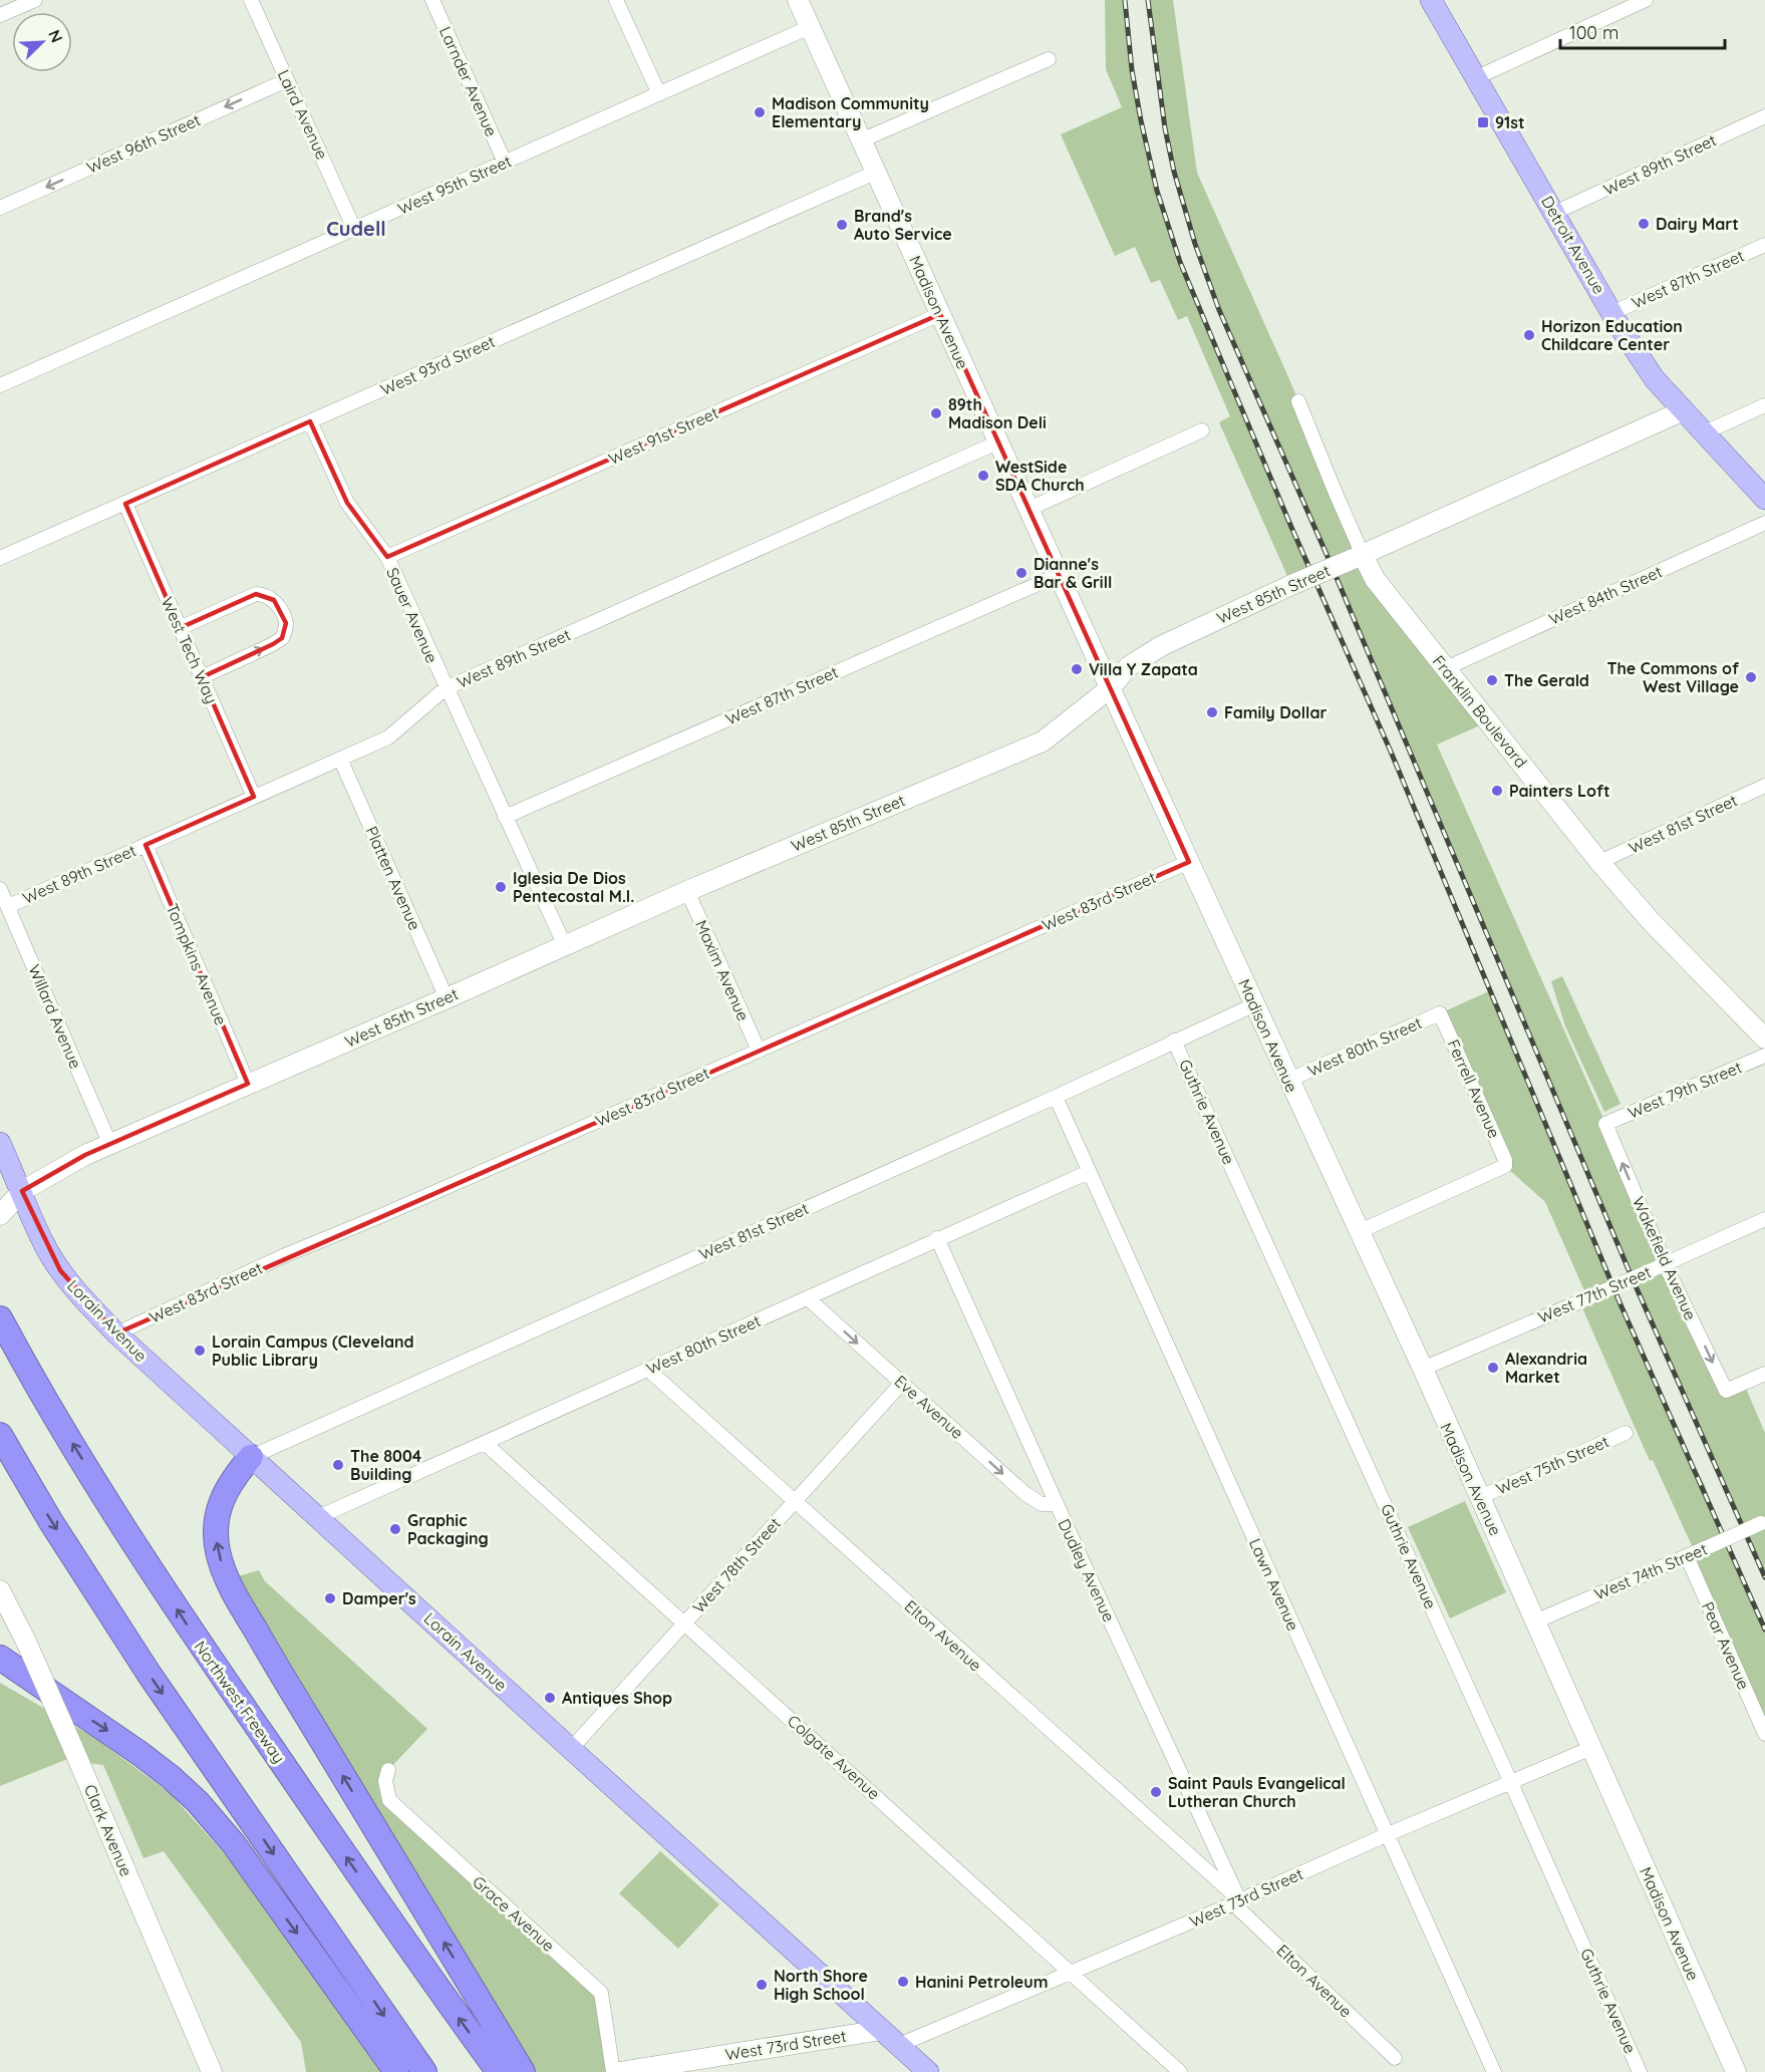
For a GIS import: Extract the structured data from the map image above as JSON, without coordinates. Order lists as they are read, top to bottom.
{
  "streets": {
    "highway": ["Northwest Freeway"],
    "main road": ["Detroit Avenue", "Lorain Avenue"],
    "street": [
      "Larnder Avenue",
      "Laird Avenue",
      "West 96th Street",
      "West 89th Street",
      "West 95th Street",
      "West 87th Street",
      "Madison Avenue",
      "West 93rd Street",
      "West 91st Street",
      "West 85th Street",
      "West 84th Street",
      "Sauer Avenue",
      "West Tech Way",
      "Franklin Boulevard",
      "West 81st Street",
      "Platten Avenue",
      "West 83rd Street",
      "Tompkins Avenue",
      "Maxim Avenue",
      "Willard Avenue",
      "West 80th Street",
      "Ferrell Avenue",
      "West 79th Street",
      "Guthrie Avenue",
      "Wakefield Avenue",
      "West 77th Street",
      "Eve Avenue",
      "West 75th Street",
      "West 78th Street",
      "Dudley Avenue",
      "West 74th Street",
      "Lawn Avenue",
      "Elton Avenue",
      "Pear Avenue",
      "Colgate Avenue",
      "Clark Avenue",
      "West 73rd Street",
      "Grace Avenue"
    ]
  },
  "crossings": [
    ["Larnder Avenue", "West 95th Street"],
    ["Laird Avenue", "West 96th Street"],
    ["Laird Avenue", "West 95th Street"],
    ["West 89th Street", "Detroit Avenue"],
    ["West 89th Street", "Madison Avenue"],
    ["West 89th Street", "Sauer Avenue"],
    ["West 89th Street", "West Tech Way"],
    ["West 89th Street", "Platten Avenue"],
    ["West 89th Street", "Tompkins Avenue"],
    ["West 89th Street", "Willard Avenue"],
    ["West 95th Street", "Madison Avenue"],
    ["Detroit Avenue", "West 87th Street"],
    ["Detroit Avenue", "West 85th Street"],
    ["West 87th Street", "Madison Avenue"],
    ["West 87th Street", "Sauer Avenue"],
    ["Madison Avenue", "West 93rd Street"],
    ["Madison Avenue", "West 91st Street"],
    ["Madison Avenue", "West 85th Street"],
    ["Madison Avenue", "West 81st Street"],
    ["Madison Avenue", "West 83rd Street"],
    ["Madison Avenue", "West 80th Street"],
    ["Madison Avenue", "Ferrell Avenue"],
    ["Madison Avenue", "West 77th Street"],
    ["Madison Avenue", "West 75th Street"],
    ["Madison Avenue", "West 74th Street"],
    ["Madison Avenue", "West 73rd Street"],
    ["West 93rd Street", "Sauer Avenue"],
    ["West 93rd Street", "West Tech Way"],
    ["West 91st Street", "Sauer Avenue"],
    ["West 85th Street", "Sauer Avenue"],
    ["West 85th Street", "Franklin Boulevard"],
    ["West 85th Street", "Platten Avenue"],
    ["West 85th Street", "Tompkins Avenue"],
    ["West 85th Street", "Maxim Avenue"],
    ["West 85th Street", "Willard Avenue"],
    ["West 85th Street", "Lorain Avenue"],
    ["West 84th Street", "Franklin Boulevard"],
    ["Franklin Boulevard", "West 81st Street"],
    ["West 81st Street", "Guthrie Avenue"],
    ["West 81st Street", "Lorain Avenue"],
    ["West 81st Street", "Lawn Avenue"],
    ["West 83rd Street", "Maxim Avenue"],
    ["West 83rd Street", "Lorain Avenue"],
    ["West 80th Street", "Ferrell Avenue"],
    ["West 80th Street", "Lorain Avenue"],
    ["West 80th Street", "Eve Avenue"],
    ["West 80th Street", "Dudley Avenue"],
    ["West 80th Street", "Lawn Avenue"],
    ["West 80th Street", "Elton Avenue"],
    ["West 80th Street", "Colgate Avenue"],
    ["West 79th Street", "Wakefield Avenue"],
    ["Guthrie Avenue", "West 73rd Street"],
    ["Wakefield Avenue", "West 77th Street"],
    ["Lorain Avenue", "West 78th Street"],
    ["Lorain Avenue", "West 73rd Street"],
    ["Eve Avenue", "West 78th Street"],
    ["Eve Avenue", "Dudley Avenue"],
    ["West 78th Street", "Elton Avenue"],
    ["West 78th Street", "Colgate Avenue"],
    ["Dudley Avenue", "Elton Avenue"],
    ["Dudley Avenue", "West 73rd Street"],
    ["West 74th Street", "Pear Avenue"],
    ["Lawn Avenue", "West 73rd Street"],
    ["Elton Avenue", "West 73rd Street"],
    ["Colgate Avenue", "West 73rd Street"]
  ],
  "one_way": ["West 96th Street", "Eve Avenue"],
  "districts": ["Cudell"],
  "places": {
    "other": [
      "Madison Community Elementary",
      "Dairy Mart",
      "Brand's Auto Service",
      "Horizon Education Childcare Center",
      "89th Madison Deli",
      "WestSide SDA Church",
      "Dianne's Bar & Grill",
      "Villa Y Zapata",
      "The Commons of West Village",
      "The Gerald",
      "Family Dollar",
      "Painters Loft",
      "Iglesia De Dios Pentecostal M.I.",
      "Lorain Campus (Cleveland Public Library",
      "Alexandria Market",
      "The 8004 Building",
      "Graphic Packaging",
      "Damper's",
      "Antiques Shop",
      "Saint Pauls Evangelical Lutheran Church",
      "Hanini Petroleum",
      "North Shore High School"
    ],
    "transit": ["91st"]
  },
  "scale_bar": "100 m",
  "north": "top right"
}
